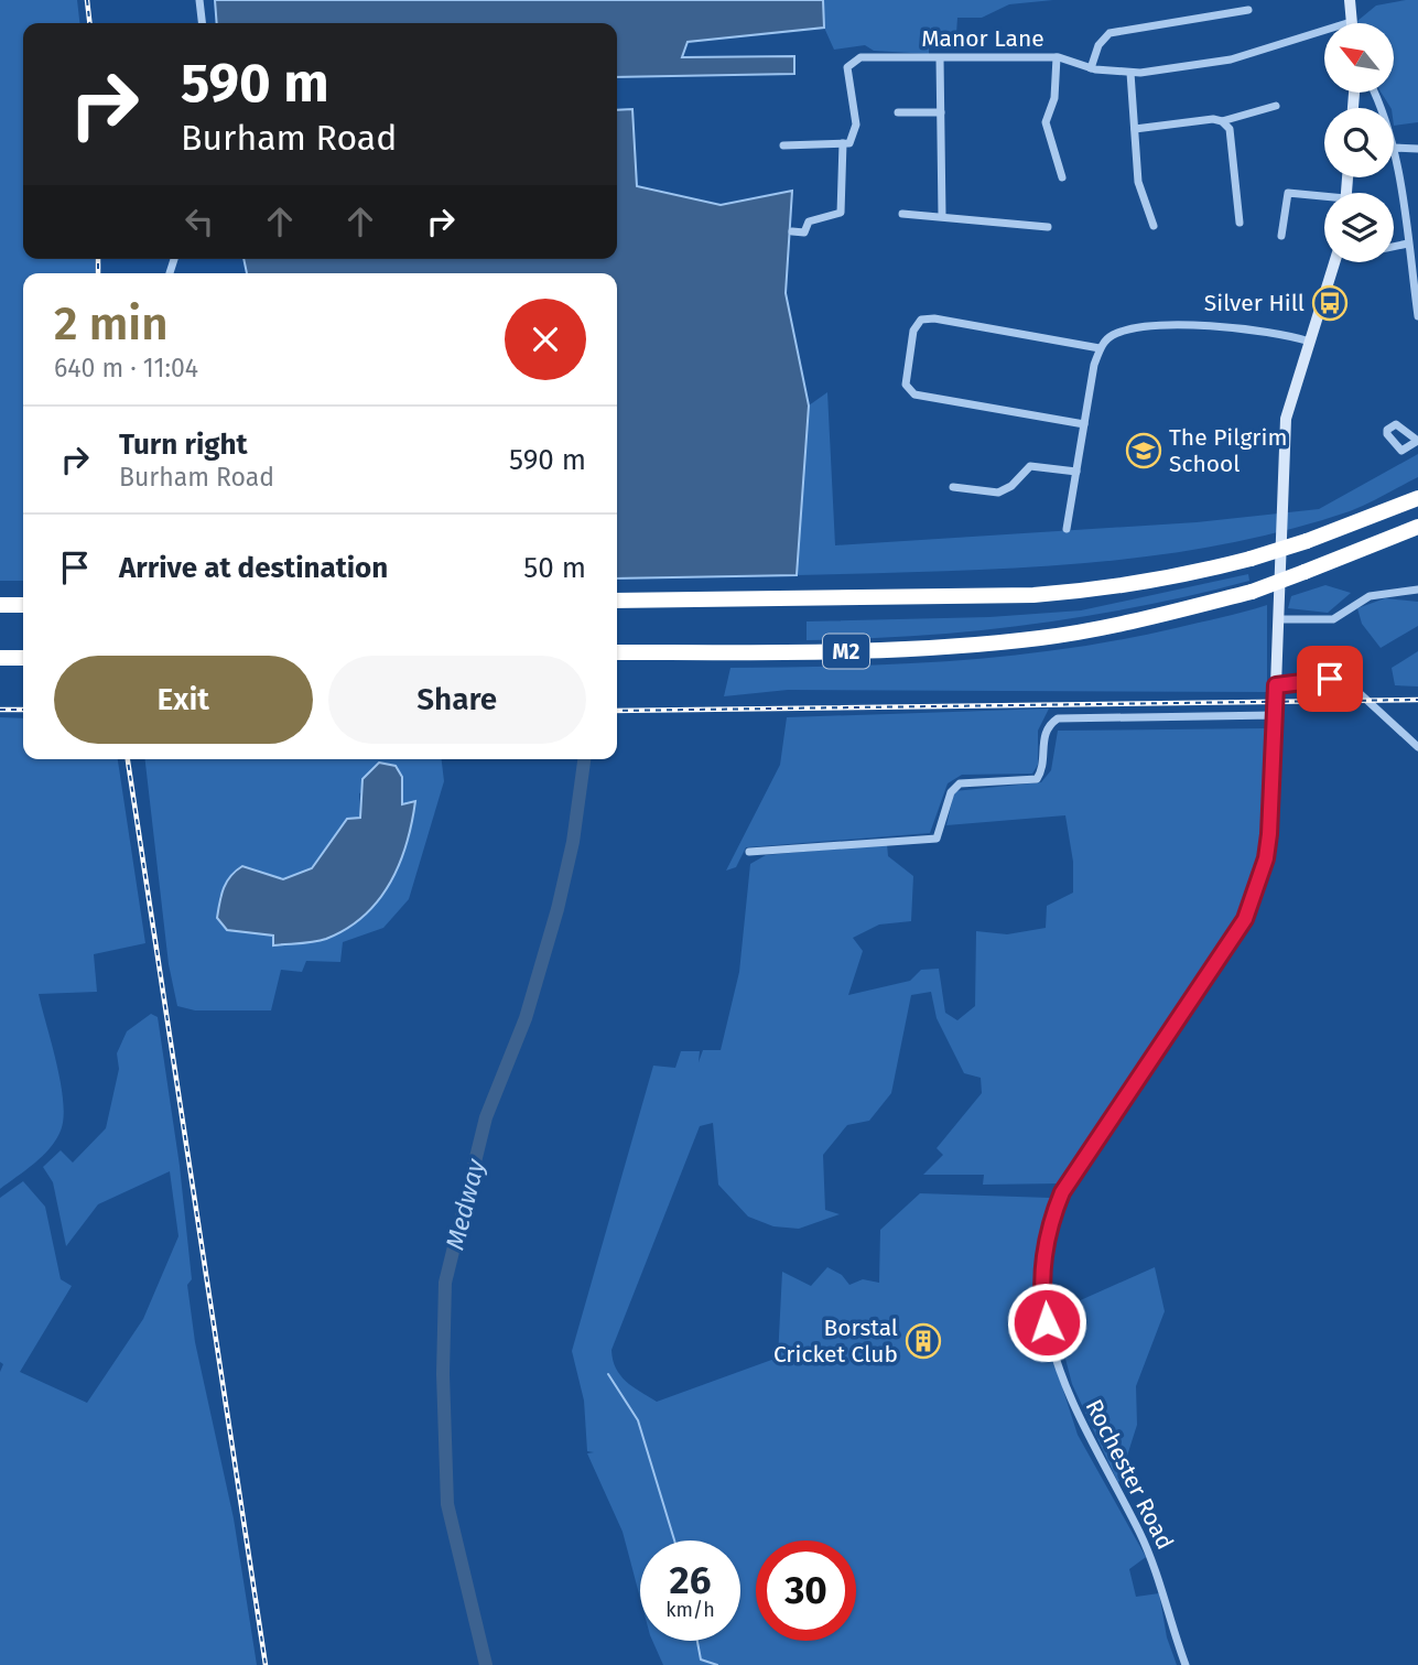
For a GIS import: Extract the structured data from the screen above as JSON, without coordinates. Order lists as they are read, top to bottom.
{
  "streets": {
    "highway": ["M2"],
    "street": ["Manor Lane", "Rochester Road"]
  },
  "water": ["Medway"],
  "places": {
    "bus stop": ["Silver Hill"],
    "school or university": ["The Pilgrim School"],
    "building": ["Borstal Cricket Club"]
  },
  "north": "top left",
  "page": {
    "turn": ["590 m", "Burham Road"],
    "heading": ["2 min", "640 m · 11:04"],
    "list": [
      {
        "name": "Turn right",
        "note": "Burham Road",
        "value": "590 m"
      },
      {
        "name": "Arrive at destination",
        "value": "50 m"
      }
    ],
    "buttons": ["Exit", "Share"],
    "speed": "26 km/h",
    "limit": "30"
  }
}
